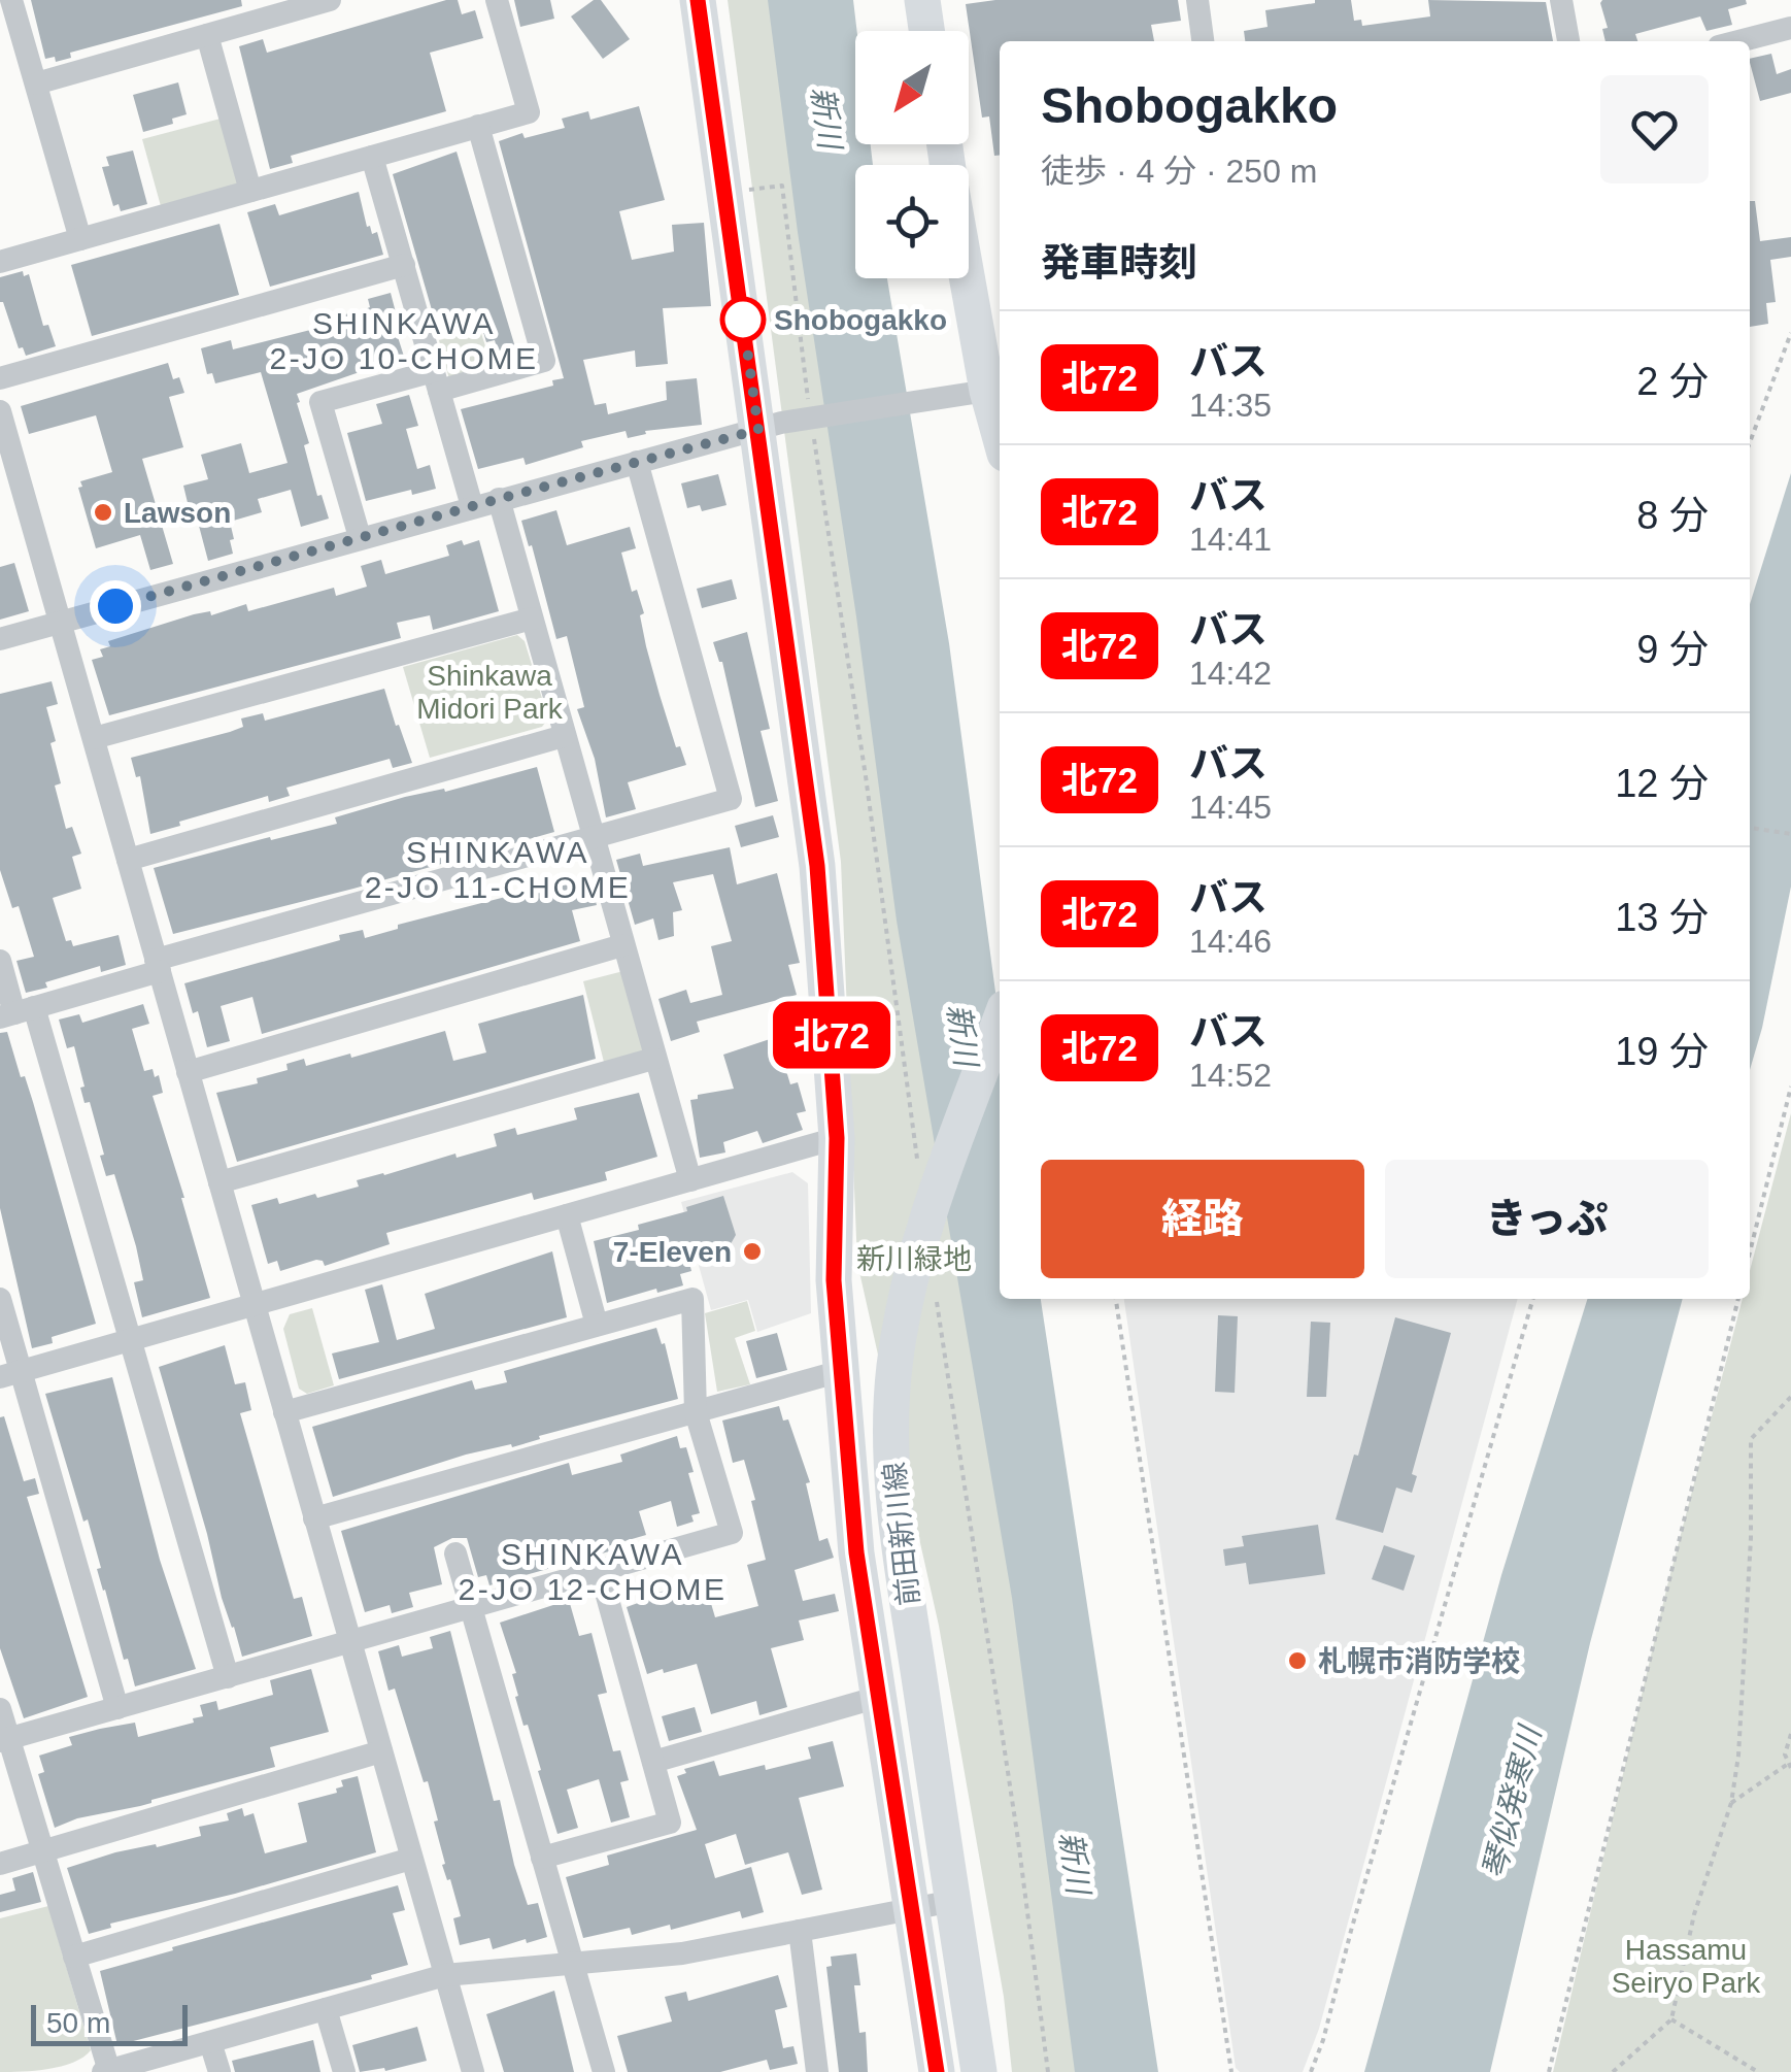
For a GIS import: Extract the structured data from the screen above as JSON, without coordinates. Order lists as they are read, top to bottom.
{
  "streets": {
    "main road": ["前田新川線"]
  },
  "districts": ["SHINKAWA 2-JO 10-CHOME", "SHINKAWA 2-JO 11-CHOME", "SHINKAWA 2-JO 12-CHOME"],
  "water": ["新川", "琴似発寒川"],
  "parks": ["Shinkawa Midori Park", "新川緑地", "Hassamu Seiryo Park"],
  "places": [
    "Shobogakko",
    "Lawson",
    "7-Eleven",
    "札幌市消防学校"
  ],
  "lines": ["bus line 北72"],
  "scale_bar": "50 m",
  "north": "bottom left",
  "page": {
    "on_map": "北72",
    "heading": [
      ["Shobogakko", "徒歩 · 4 分 · 250 m"],
      "発車時刻"
    ],
    "list": [
      {
        "mark": "北72",
        "name": "バス",
        "note": "14:35",
        "value": "2 分"
      },
      {
        "mark": "北72",
        "name": "バス",
        "note": "14:41",
        "value": "8 分"
      },
      {
        "mark": "北72",
        "name": "バス",
        "note": "14:42",
        "value": "9 分"
      },
      {
        "mark": "北72",
        "name": "バス",
        "note": "14:45",
        "value": "12 分"
      },
      {
        "mark": "北72",
        "name": "バス",
        "note": "14:46",
        "value": "13 分"
      },
      {
        "mark": "北72",
        "name": "バス",
        "note": "14:52",
        "value": "19 分"
      }
    ],
    "buttons": ["経路", "きっぷ"],
    "scale": "50 m"
  }
}
